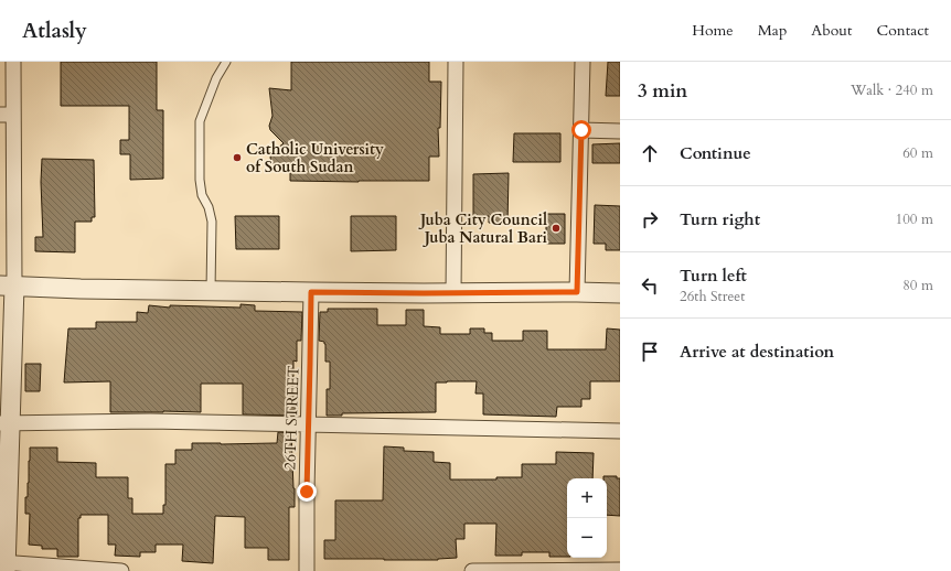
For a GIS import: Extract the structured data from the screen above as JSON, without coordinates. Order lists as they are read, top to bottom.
{
  "streets": {
    "street": ["26TH STREET"]
  },
  "places": ["Catholic University of South Sudan", "Juba City Council Juba Natural Bari"],
  "page": {
    "header": "Atlasly",
    "nav": [
      "Home",
      "Map",
      "About",
      "Contact"
    ],
    "heading": ["3 min", "Walk · 240 m"],
    "list": [
      ["Continue", "60 m"],
      ["Turn right", "100 m"],
      ["Turn left", "26th Street", "80 m"],
      "Arrive at destination"
    ],
    "map_buttons": ["+", "−"]
  }
}
